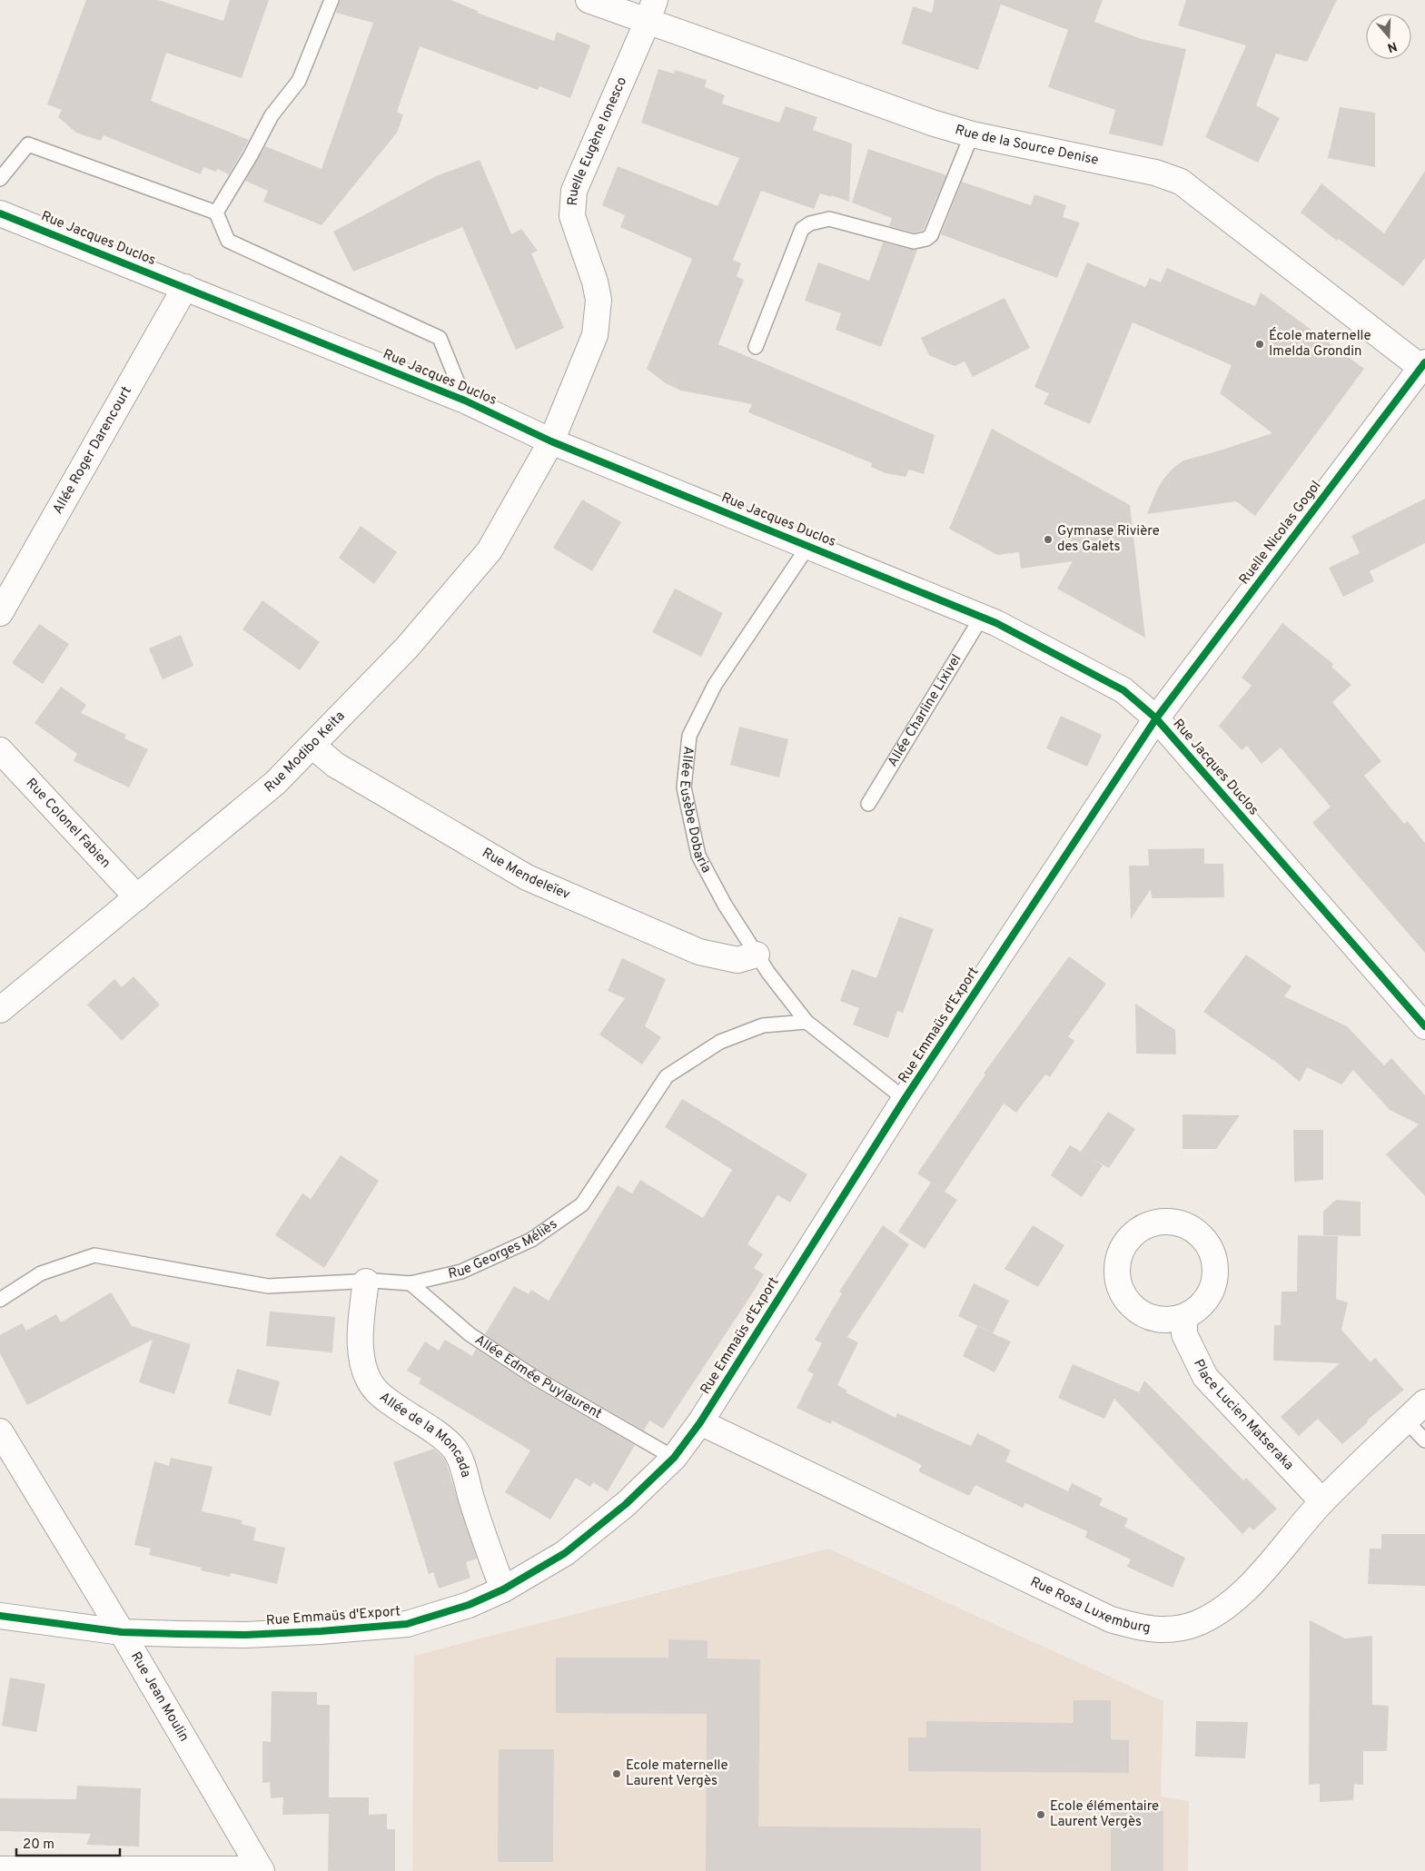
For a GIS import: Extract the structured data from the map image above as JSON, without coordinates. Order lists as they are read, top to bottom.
{
  "streets": {
    "street": [
      "Ruelle Eugène Ionesco",
      "Rue de la Source Denise",
      "Rue Jacques Duclos",
      "Allée Roger Darencourt",
      "Ruelle Nicolas Gogol",
      "Rue Modibo Keita",
      "Rue Colonel Fabien",
      "Rue Mendeleïev",
      "Rue Emmaüs d'Export",
      "Place Lucien Matseraka",
      "Allée de la Moncada",
      "Rue Rosa Luxemburg",
      "Rue Jean Moulin"
    ],
    "lane": [
      "Allée Charline Lixivel",
      "Allée Eusèbe Dobaria",
      "Rue Georges Méliès",
      "Allée Edmée Puylaurent"
    ]
  },
  "crossings": [
    ["Ruelle Eugène Ionesco", "Rue de la Source Denise"],
    ["Ruelle Eugène Ionesco", "Rue Jacques Duclos"],
    ["Ruelle Eugène Ionesco", "Rue Modibo Keita"],
    ["Rue de la Source Denise", "Ruelle Nicolas Gogol"],
    ["Rue Jacques Duclos", "Allée Roger Darencourt"],
    ["Rue Jacques Duclos", "Ruelle Nicolas Gogol"],
    ["Rue Jacques Duclos", "Allée Charline Lixivel"],
    ["Rue Jacques Duclos", "Rue Modibo Keita"],
    ["Rue Jacques Duclos", "Allée Eusèbe Dobaria"],
    ["Rue Jacques Duclos", "Rue Emmaüs d'Export"],
    ["Ruelle Nicolas Gogol", "Rue Emmaüs d'Export"],
    ["Rue Modibo Keita", "Rue Colonel Fabien"],
    ["Rue Modibo Keita", "Rue Mendeleïev"],
    ["Allée Eusèbe Dobaria", "Rue Mendeleïev"],
    ["Allée Eusèbe Dobaria", "Rue Georges Méliès"],
    ["Rue Emmaüs d'Export", "Allée Edmée Puylaurent"],
    ["Rue Emmaüs d'Export", "Allée de la Moncada"],
    ["Rue Emmaüs d'Export", "Rue Rosa Luxemburg"],
    ["Rue Emmaüs d'Export", "Rue Jean Moulin"],
    ["Rue Georges Méliès", "Allée Edmée Puylaurent"],
    ["Rue Georges Méliès", "Allée de la Moncada"],
    ["Place Lucien Matseraka", "Rue Rosa Luxemburg"]
  ],
  "places": [
    "École maternelle Imelda Grondin",
    "Gymnase Rivière des Galets",
    "Ecole maternelle Laurent Vergès",
    "Ecole élémentaire Laurent Vergès"
  ],
  "scale_bar": "20 m",
  "north": "bottom"
}
